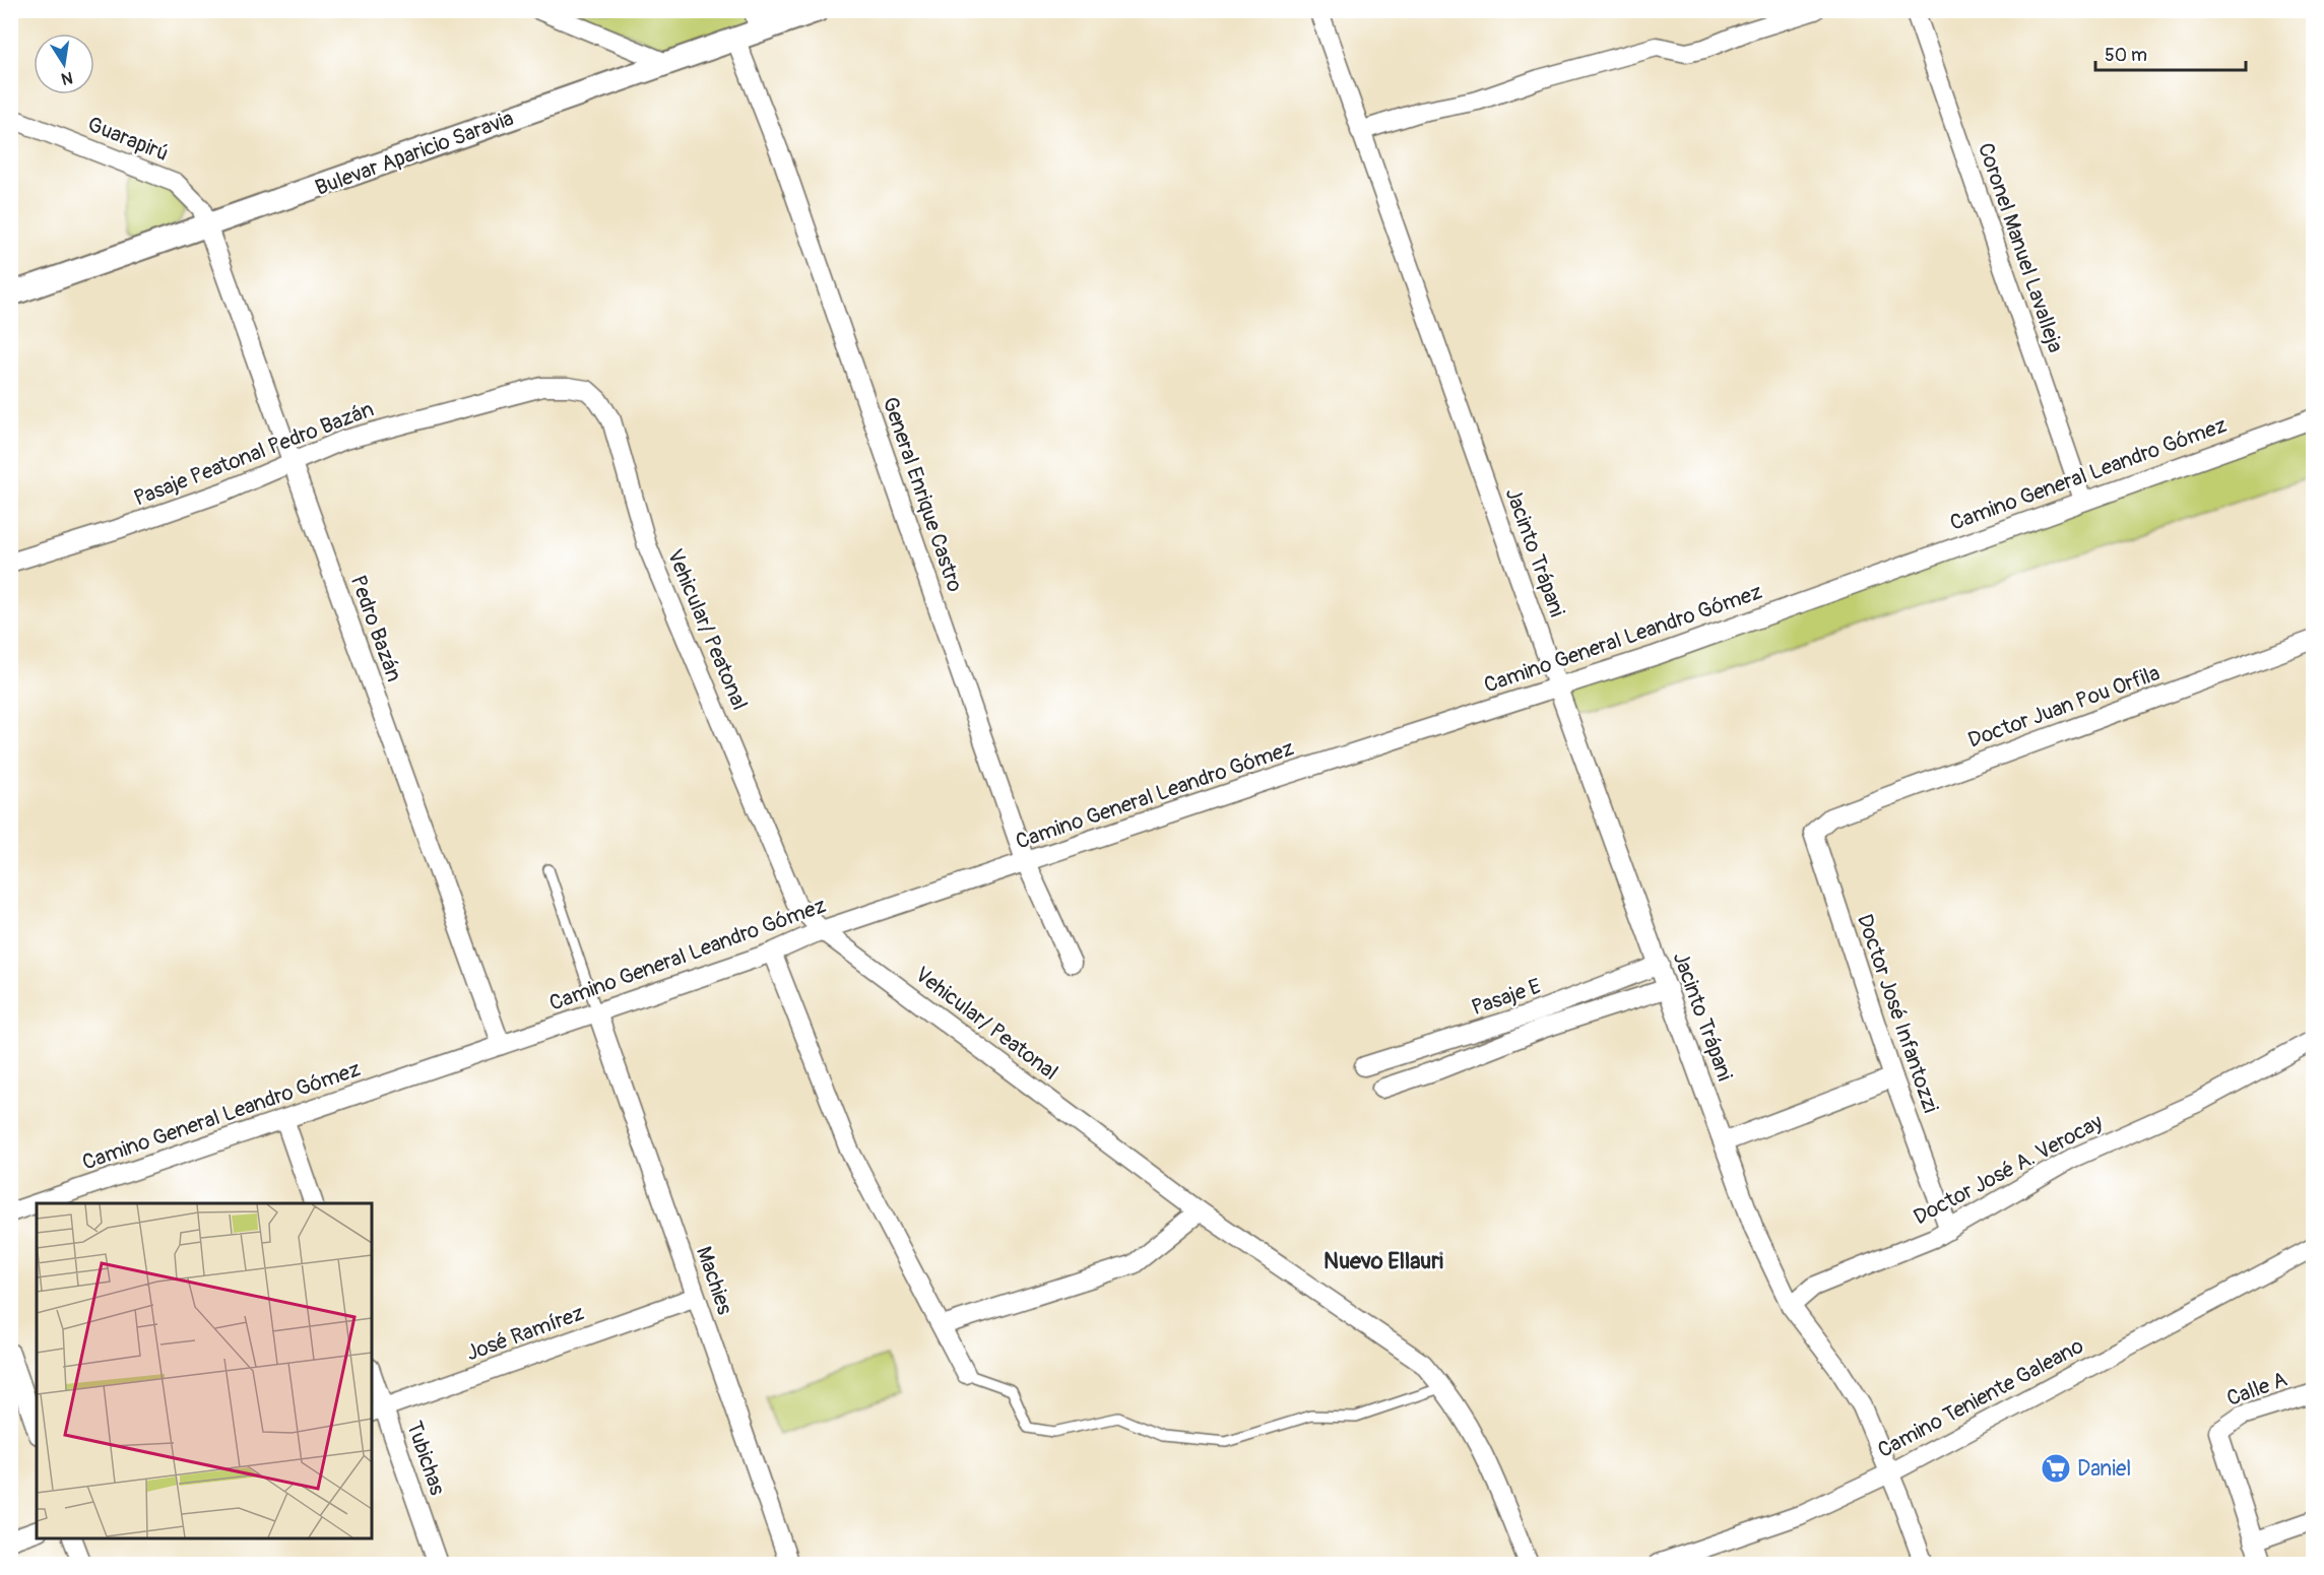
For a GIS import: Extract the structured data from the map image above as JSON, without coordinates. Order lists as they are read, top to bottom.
{
  "streets": {
    "street": [
      "Guarapirú",
      "Bulevar Aparicio Saravia",
      "Coronel Manuel Lavalleja",
      "Pasaje Peatonal Pedro Bazán",
      "Camino General Leandro Gómez",
      "General Enrique Castro",
      "Jacinto Trápani",
      "Pedro Bazán",
      "Vehicular/ Peatonal",
      "Doctor Juan Pou Orfila",
      "Pasaje E",
      "Doctor José Infantozzi",
      "Doctor José A. Verocay",
      "Machies",
      "José Ramírez",
      "Calle A",
      "Camino Teniente Galeano",
      "Tubichas"
    ]
  },
  "crossings": [
    ["Guarapirú", "Bulevar Aparicio Saravia"],
    ["Guarapirú", "Pedro Bazán"],
    ["Bulevar Aparicio Saravia", "General Enrique Castro"],
    ["Bulevar Aparicio Saravia", "Pedro Bazán"],
    ["Coronel Manuel Lavalleja", "Camino General Leandro Gómez"],
    ["Pasaje Peatonal Pedro Bazán", "Pedro Bazán"],
    ["Pasaje Peatonal Pedro Bazán", "Vehicular/ Peatonal"],
    ["Camino General Leandro Gómez", "General Enrique Castro"],
    ["Camino General Leandro Gómez", "Jacinto Trápani"],
    ["Camino General Leandro Gómez", "Pedro Bazán"],
    ["Camino General Leandro Gómez", "Vehicular/ Peatonal"],
    ["Camino General Leandro Gómez", "Machies"],
    ["Jacinto Trápani", "Pasaje E"],
    ["Jacinto Trápani", "Doctor José A. Verocay"],
    ["Jacinto Trápani", "Camino Teniente Galeano"],
    ["Doctor Juan Pou Orfila", "Doctor José Infantozzi"],
    ["Doctor José Infantozzi", "Doctor José A. Verocay"],
    ["Machies", "José Ramírez"],
    ["José Ramírez", "Tubichas"]
  ],
  "districts": ["Nuevo Ellauri"],
  "places": {
    "supermarket": ["Daniel"]
  },
  "scale_bar": "50 m",
  "north": "bottom"
}
